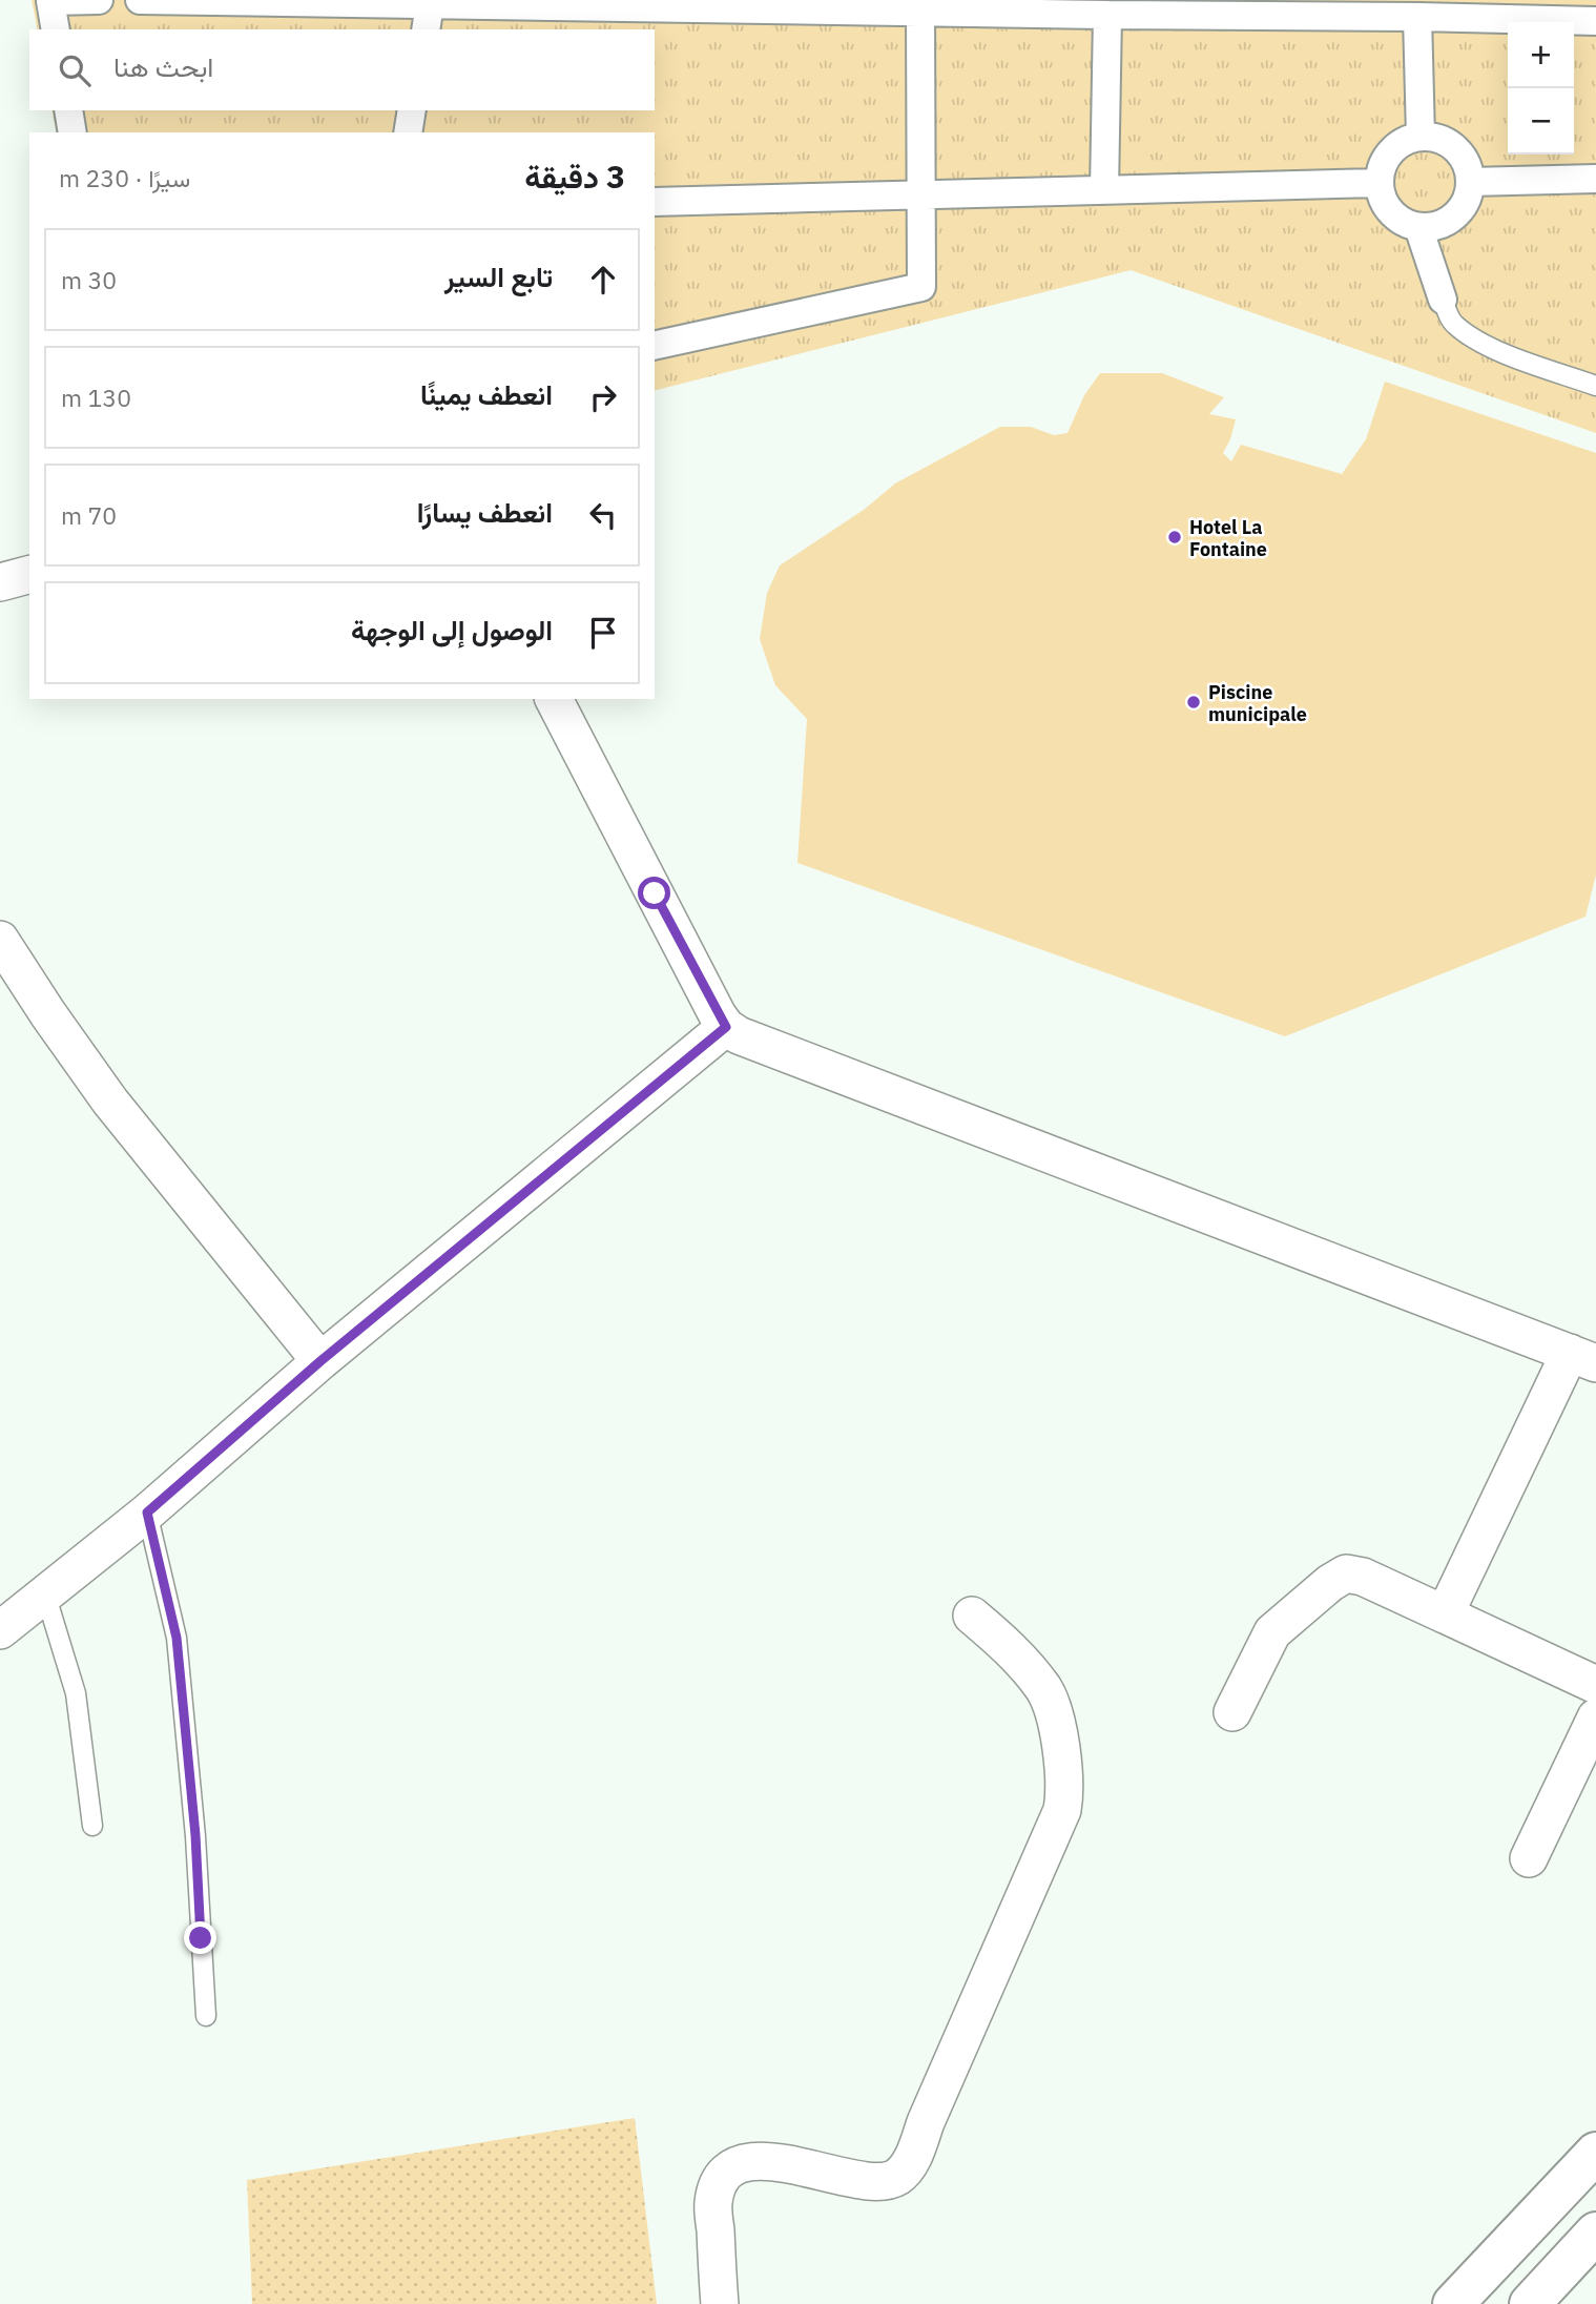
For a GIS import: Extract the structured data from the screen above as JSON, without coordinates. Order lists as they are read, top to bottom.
{
  "places": ["Hotel La Fontaine", "Piscine municipale"],
  "page": {
    "map_buttons": ["+", "−"],
    "search": "ابحث هنا",
    "heading": ["3 دقيقة", "سيرًا · 230 m"],
    "list": [
      ["تابع السير", "30 m"],
      ["انعطف يمينًا", "130 m"],
      ["انعطف يسارًا", "70 m"],
      "الوصول إلى الوجهة"
    ]
  }
}
